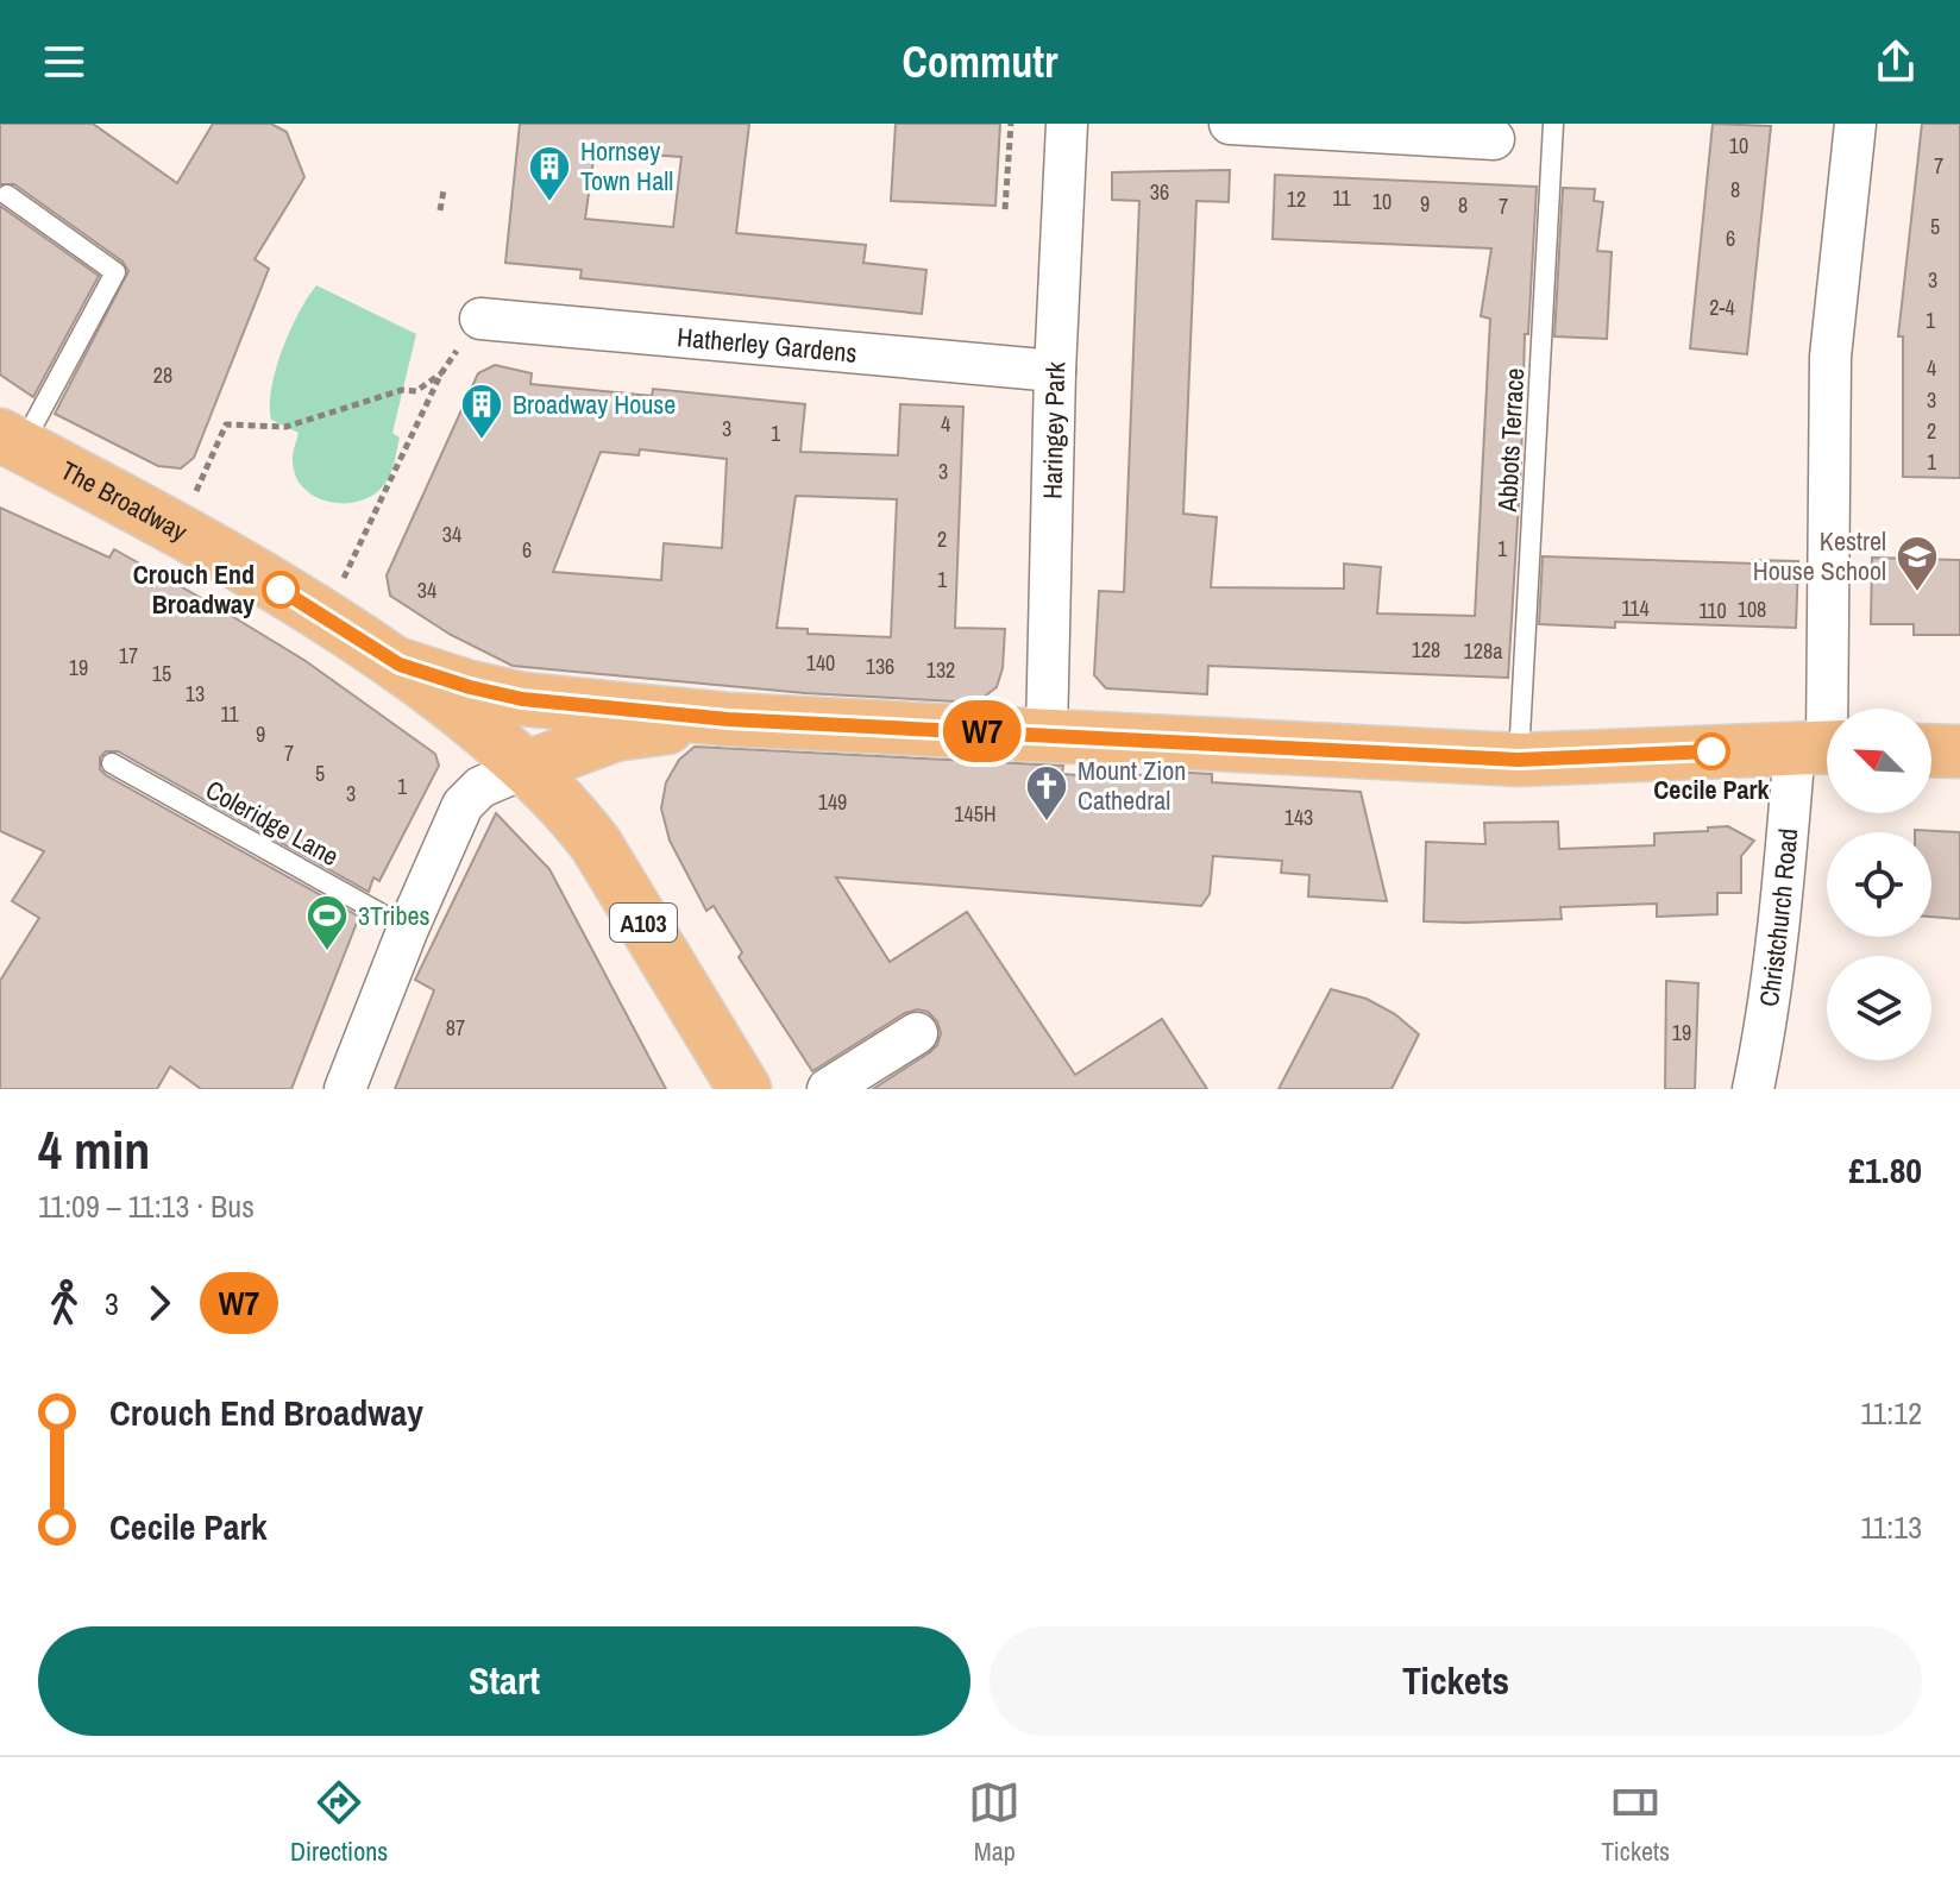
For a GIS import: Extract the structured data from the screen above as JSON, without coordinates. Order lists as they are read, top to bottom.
{
  "streets": {
    "main road": ["The Broadway", "A103"],
    "street": ["Hatherley Gardens", "Haringey Park", "Christchurch Road"],
    "lane": ["Abbots Terrace", "Coleridge Lane"]
  },
  "crossings": [
    ["Hatherley Gardens", "Haringey Park"],
    ["The Broadway", "A103"]
  ],
  "places": {
    "building": ["Hornsey Town Hall", "Broadway House"],
    "other": ["Crouch End Broadway", "Cecile Park"],
    "school or university": ["Kestrel House School"],
    "church": ["Mount Zion Cathedral"],
    "sports": ["3Tribes"]
  },
  "lines": ["bus line W7"],
  "house_numbers": [
    "10",
    "7",
    "8",
    "36",
    "11",
    "12",
    "10",
    "9",
    "8",
    "7",
    "5",
    "6",
    "3",
    "2-4",
    "1",
    "4",
    "28",
    "3",
    "4",
    "3",
    "2",
    "1",
    "1",
    "3",
    "34",
    "2",
    "1",
    "6",
    "1",
    "34",
    "114",
    "108",
    "110",
    "128",
    "128a",
    "17",
    "140",
    "136",
    "19",
    "132",
    "15",
    "13",
    "11",
    "9",
    "7",
    "5",
    "1",
    "3",
    "149",
    "145H",
    "143",
    "87",
    "19"
  ],
  "north": "top left",
  "page": {
    "header": "Commutr",
    "on_map": "W7",
    "heading": ["4 min", "11:09 – 11:13 · Bus", "£1.80"],
    "legs": ["3", "W7"],
    "list": [
      {
        "name": "Crouch End Broadway",
        "value": "11:12"
      },
      {
        "name": "Cecile Park",
        "value": "11:13"
      }
    ],
    "buttons": ["Start", "Tickets"],
    "tabs": ["Directions", "Map", "Tickets"]
  }
}
